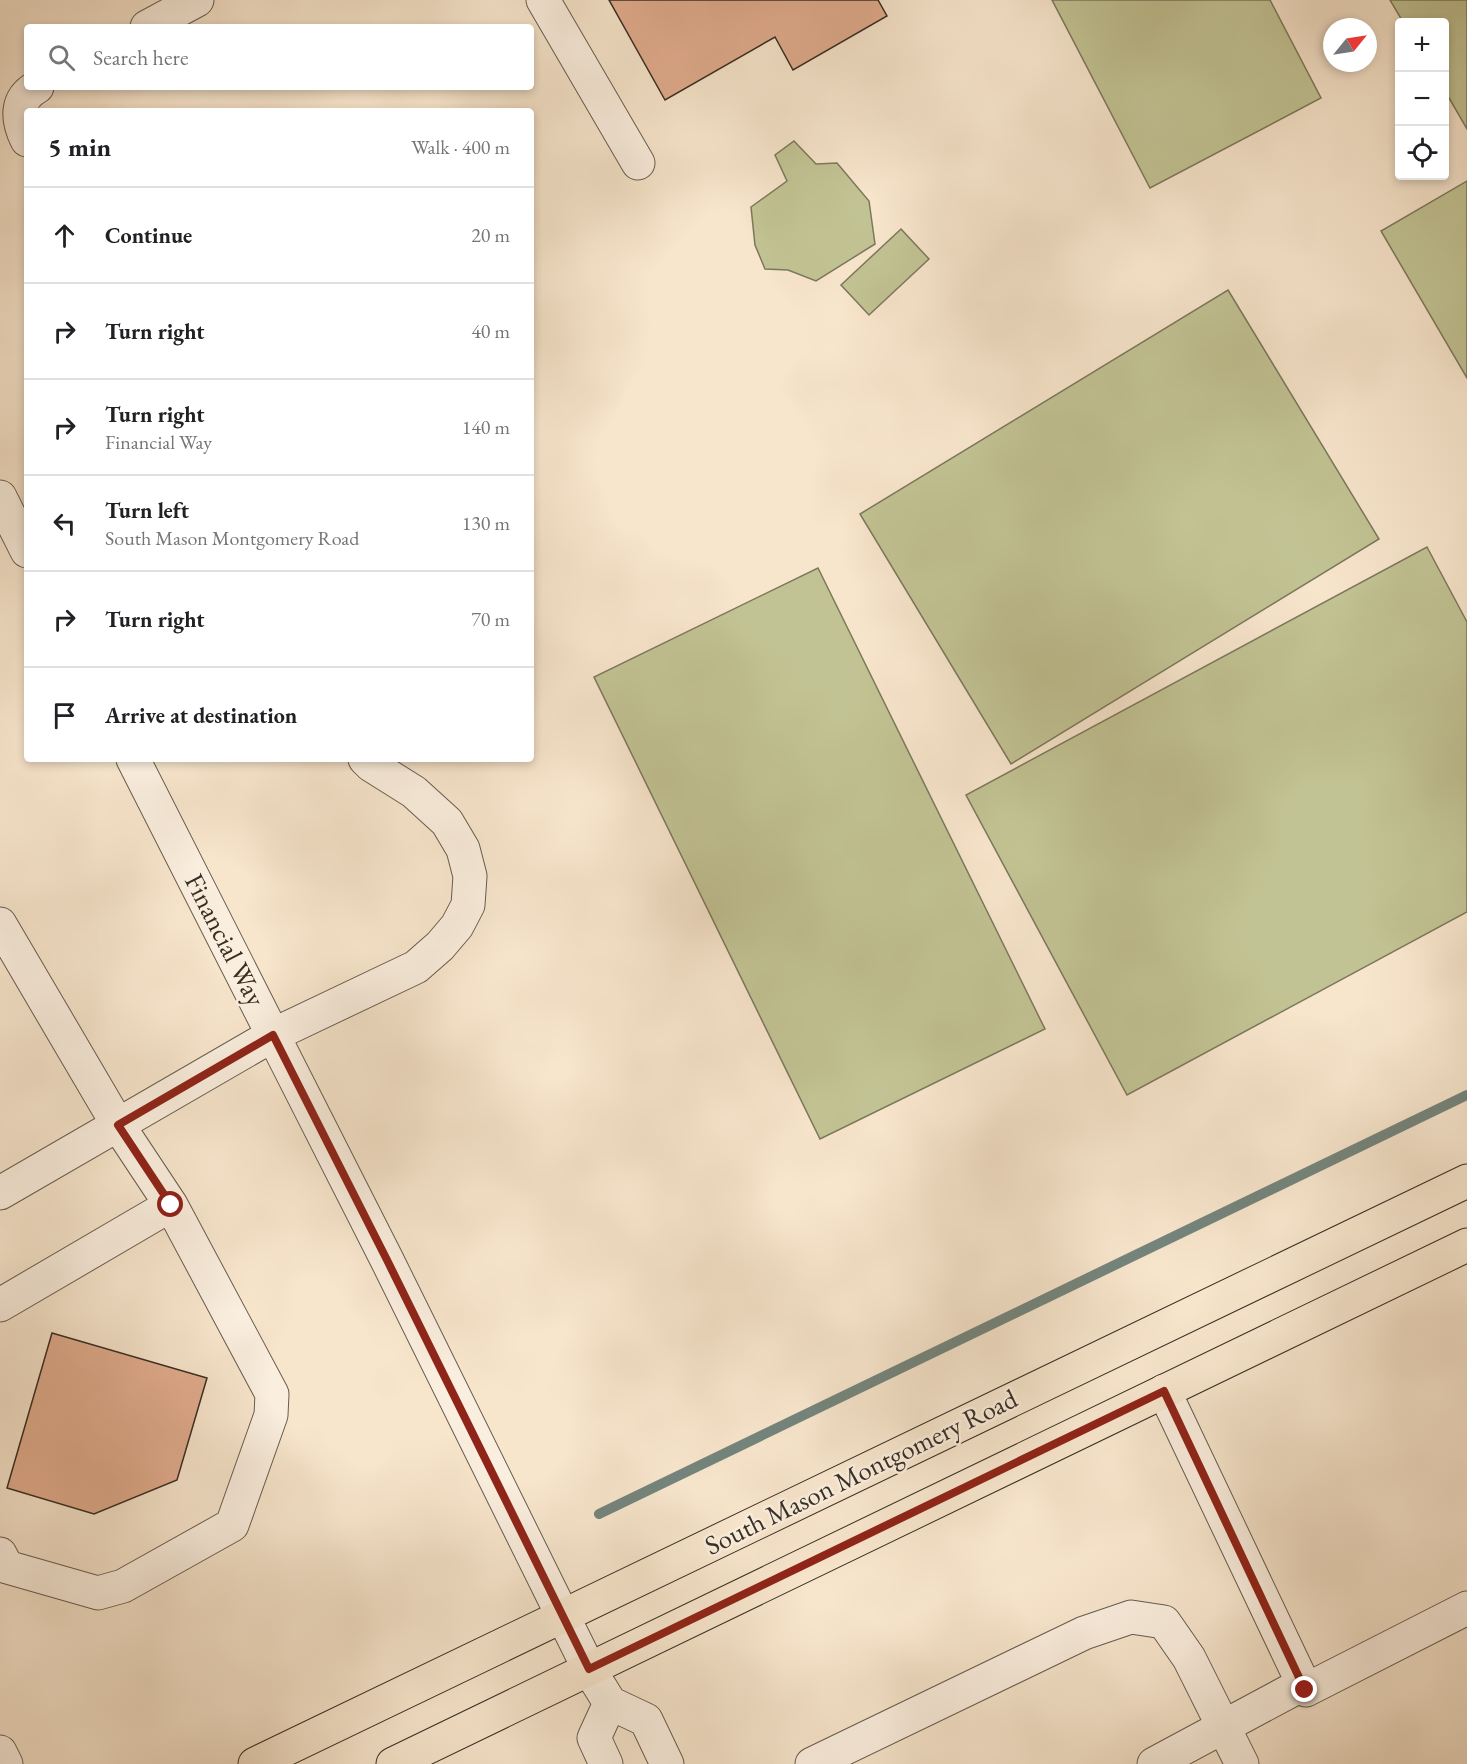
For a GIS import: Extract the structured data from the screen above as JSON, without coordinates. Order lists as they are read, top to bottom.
{
  "streets": {
    "main road": ["South Mason Montgomery Road"],
    "street": ["Financial Way"]
  },
  "crossings": [
    ["Financial Way", "South Mason Montgomery Road"]
  ],
  "north": "top right",
  "page": {
    "map_buttons": ["+", "−"],
    "search": "Search here",
    "heading": ["5 min", "Walk · 400 m"],
    "list": [
      ["Continue", "20 m"],
      ["Turn right", "40 m"],
      ["Turn right", "Financial Way", "140 m"],
      ["Turn left", "South Mason Montgomery Road", "130 m"],
      ["Turn right", "70 m"],
      "Arrive at destination"
    ]
  }
}
